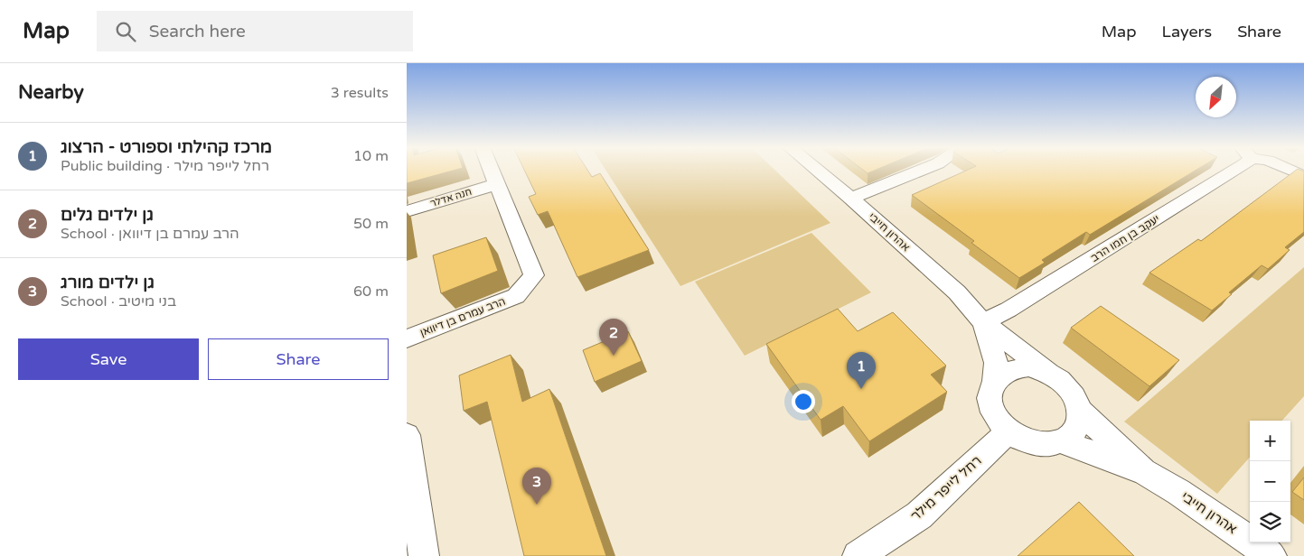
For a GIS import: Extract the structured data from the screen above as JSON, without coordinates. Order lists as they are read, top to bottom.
{
  "streets": {
    "street": [
      "חנה אדלר",
      "אהרון חייבי",
      "יעקב בן חמו הרב",
      "הרב עמרם בן דיוואן",
      "רחל לייפר מילר"
    ]
  },
  "crossings": [
    ["חנה אדלר", "הרב עמרם בן דיוואן"],
    ["אהרון חייבי", "יעקב בן חמו הרב"],
    ["אהרון חייבי", "רחל לייפר מילר"]
  ],
  "north": "bottom left",
  "page": {
    "header": "Map",
    "search": "Search here",
    "nav": ["Map", "Layers", "Share"],
    "heading": ["Nearby", "3 results"],
    "list": [
      {
        "mark": "1",
        "name": "מרכז קהילתי וספורט - הרצוג",
        "note": "Public building · רחל לייפר מילר",
        "value": "10 m"
      },
      {
        "mark": "2",
        "name": "גן ילדים גלים",
        "note": "School · הרב עמרם בן דיוואן",
        "value": "50 m"
      },
      {
        "mark": "3",
        "name": "גן ילדים מורג",
        "note": "School · בני מיטיב",
        "value": "60 m"
      }
    ],
    "pins": ["2", "1", "3"],
    "buttons": ["Save", "Share"],
    "map_buttons": ["+", "−"]
  }
}
